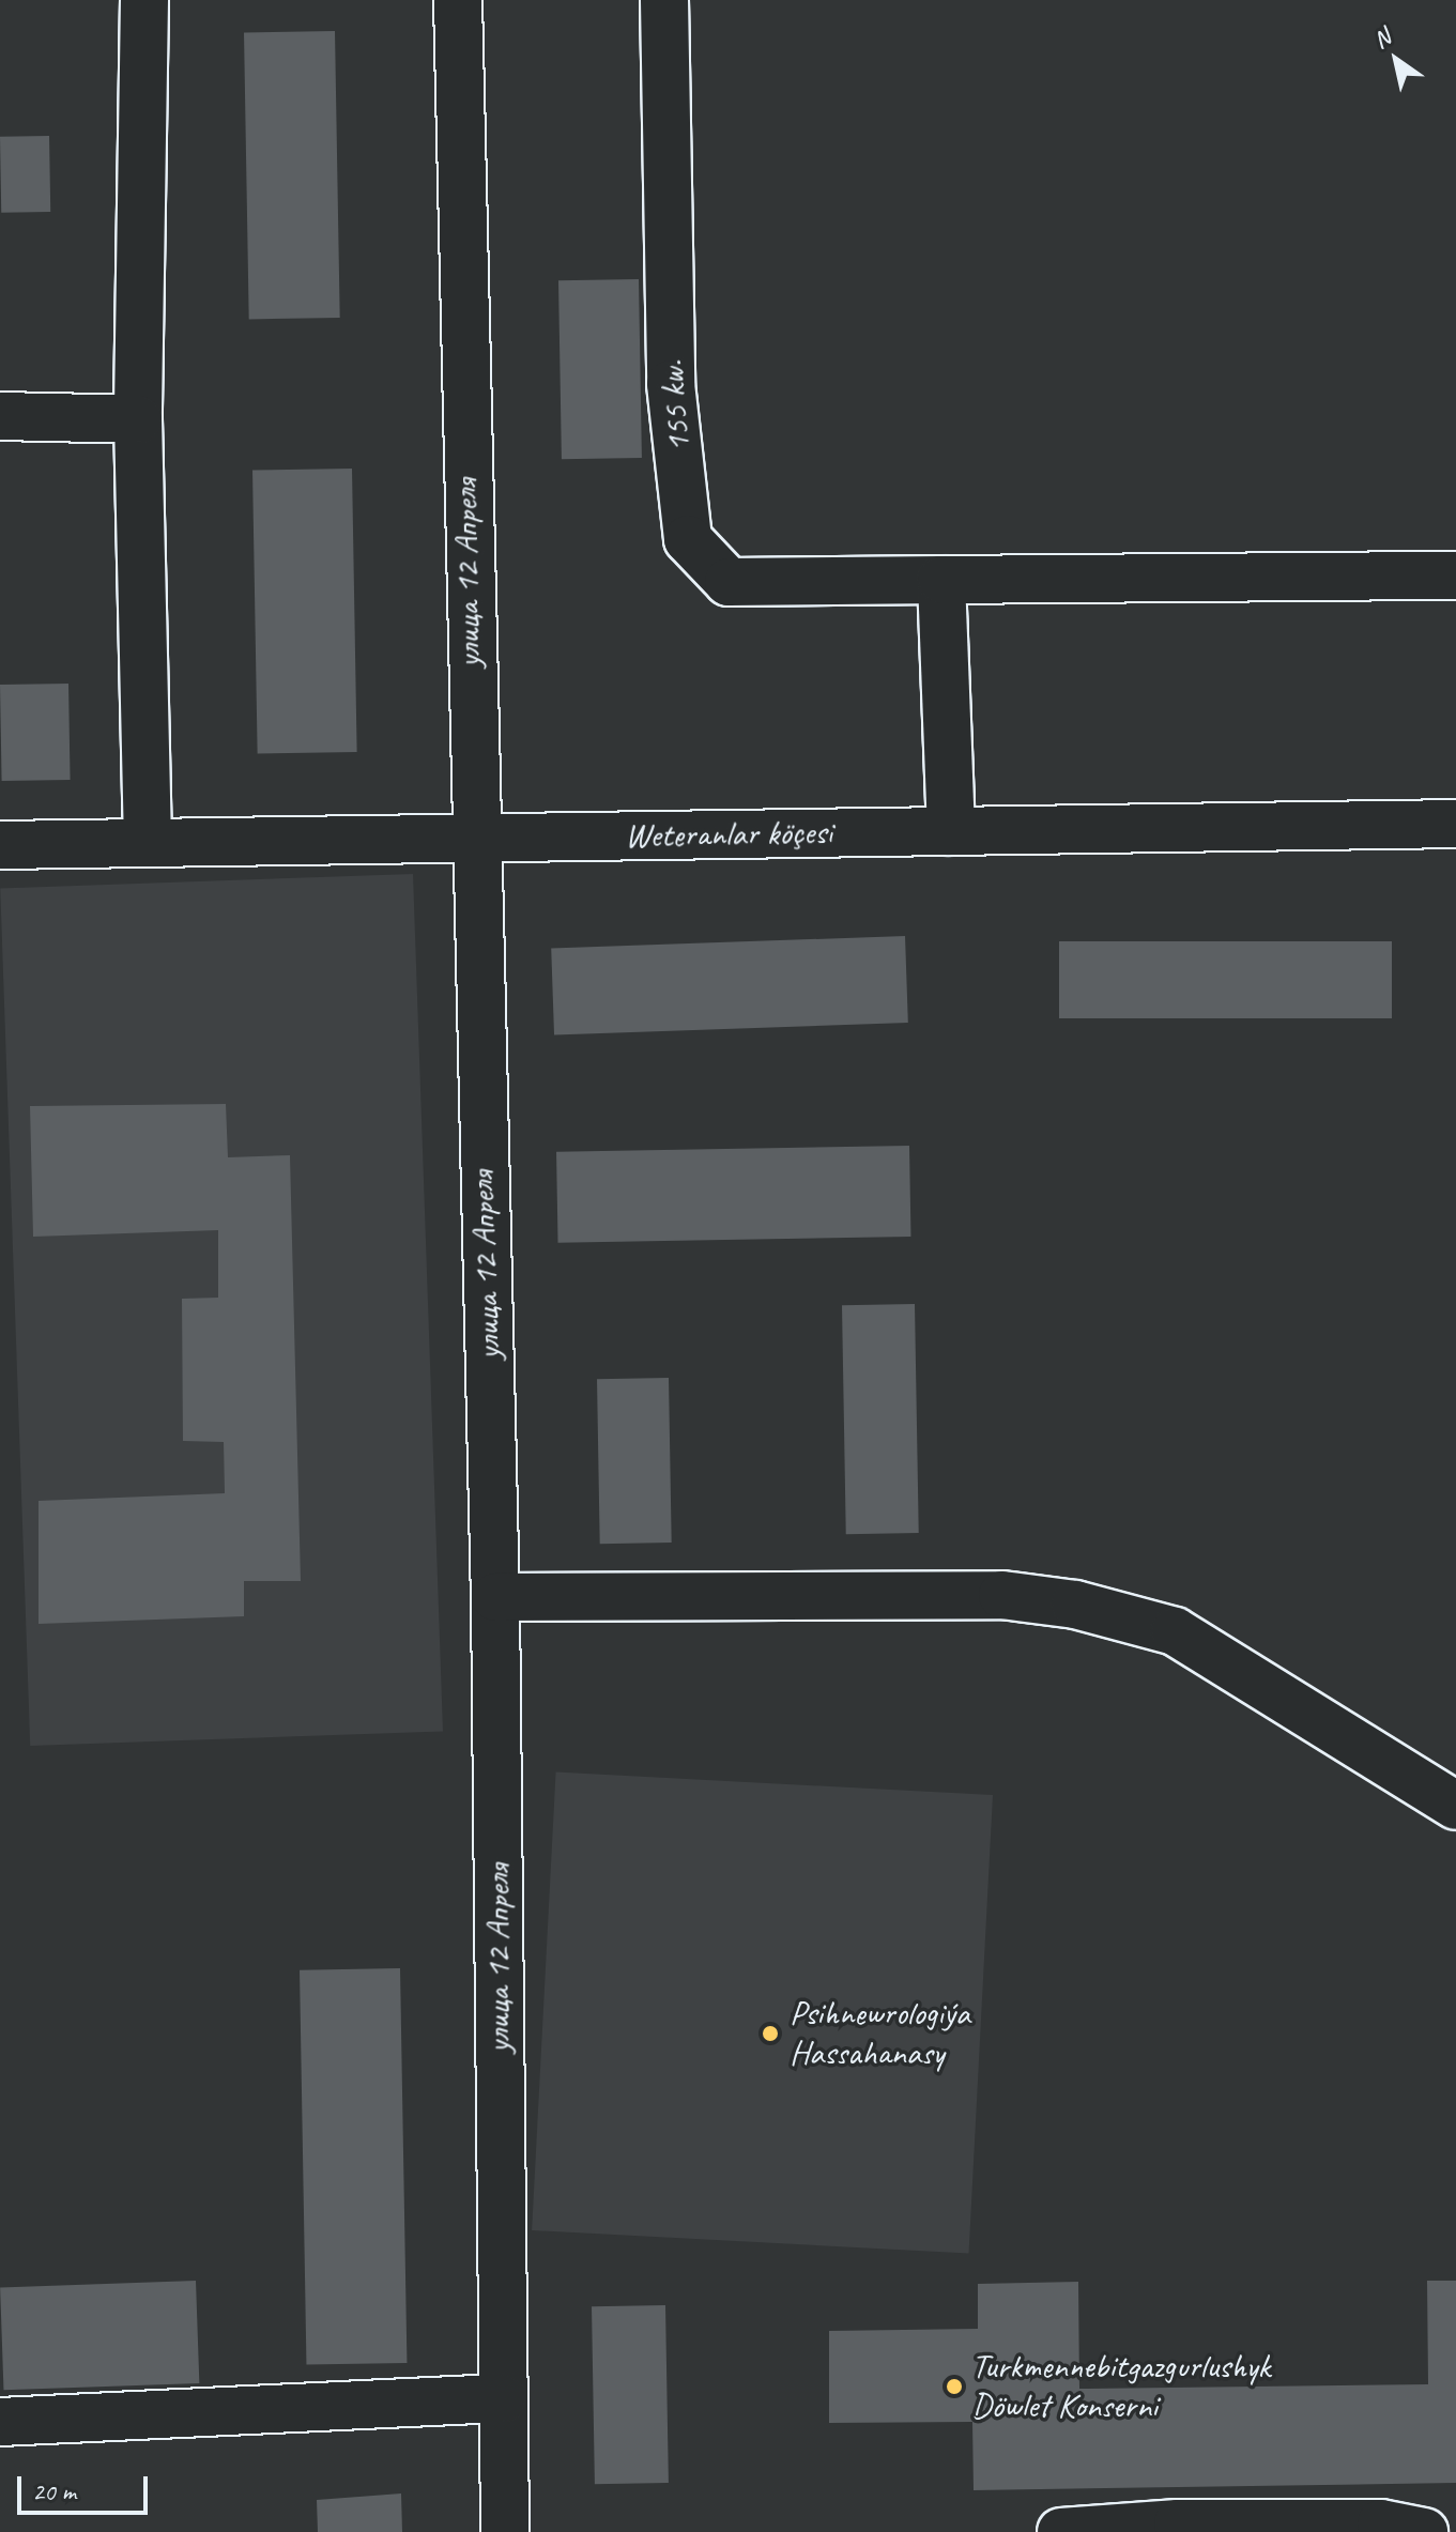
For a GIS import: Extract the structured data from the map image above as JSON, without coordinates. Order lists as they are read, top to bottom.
{
  "streets": {
    "street": ["155 kw.", "улица 12 Апреля", "Weteranlar köçesi"]
  },
  "crossings": [
    ["улица 12 Апреля", "Weteranlar köçesi"]
  ],
  "places": ["Psihnewrologiýa Hassahanasy", "Turkmennebitgazgurlushyk Döwlet Konserni"],
  "scale_bar": "20 m",
  "north": "top left"
}
